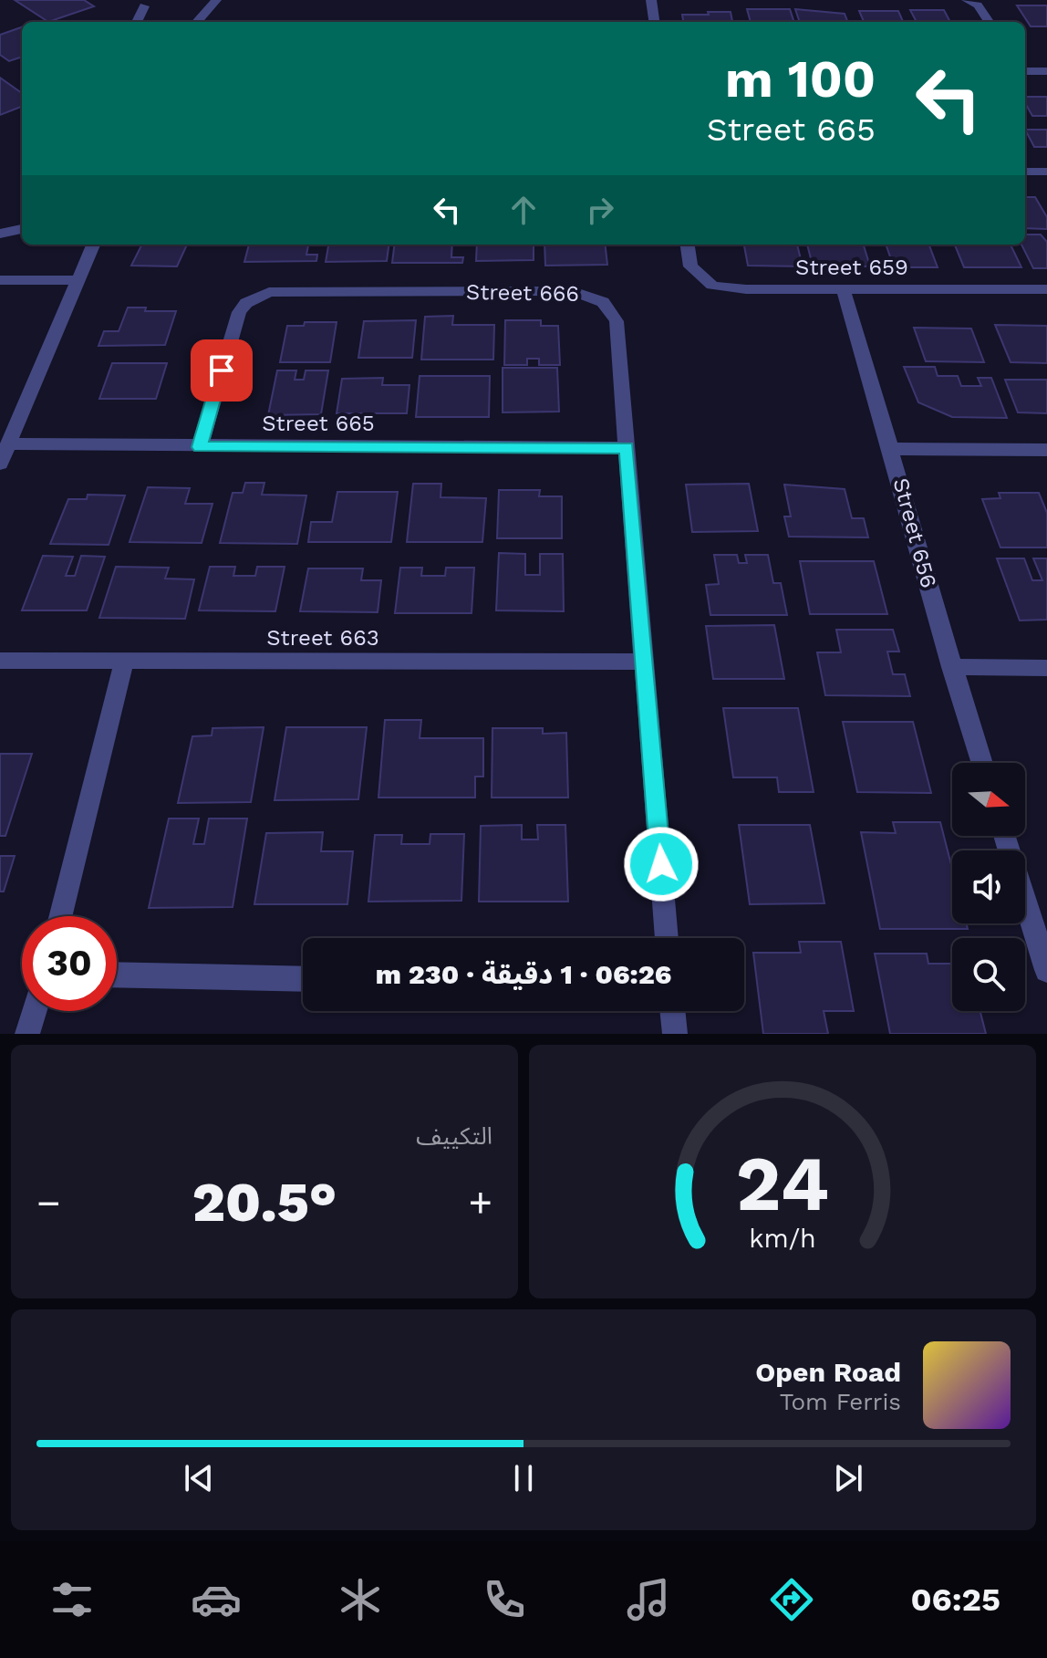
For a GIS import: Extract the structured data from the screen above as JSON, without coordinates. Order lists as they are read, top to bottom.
{
  "streets": {
    "street": [
      "Street 659",
      "Street 666",
      "Street 665",
      "Street 656",
      "Street 663"
    ]
  },
  "crossings": [
    ["Street 659", "Street 656"],
    ["Street 666", "Street 665"],
    ["Street 666", "Street 663"]
  ],
  "north": "right",
  "page": {
    "turn": ["100 m", "Street 665"],
    "limit": "30",
    "trip": "06:26 · 1 دقيقة · 230 m",
    "tile": "التكييف",
    "heat": ["−", "20.5°", "+"],
    "song": ["Open Road", "Tom Ferris"],
    "tabs": "06:25",
    "gauge": ["24", "km/h"]
  }
}
